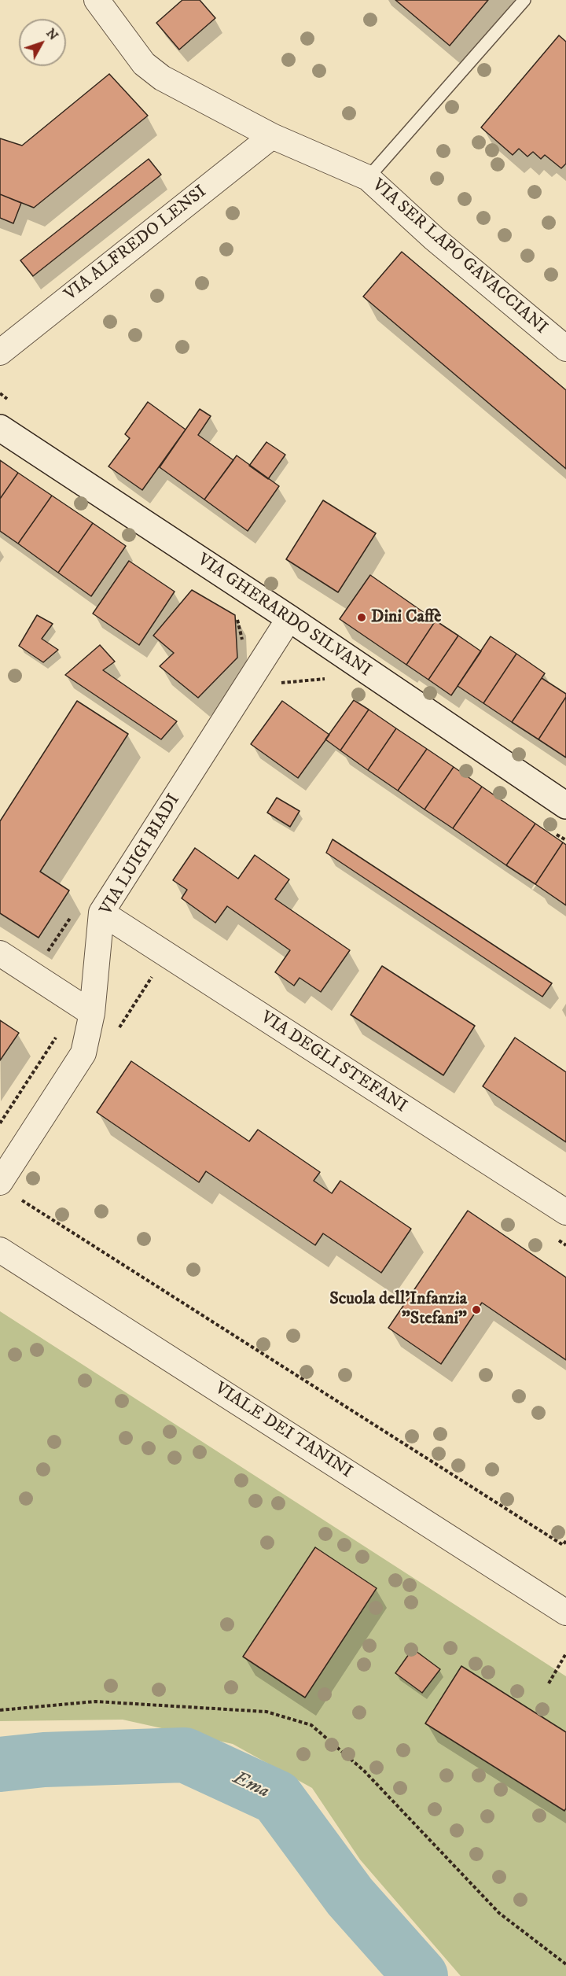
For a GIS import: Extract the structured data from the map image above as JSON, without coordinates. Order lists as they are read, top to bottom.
{
  "streets": {
    "main road": ["VIA GHERARDO SILVANI"],
    "street": [
      "VIA ALFREDO LENSI",
      "VIA SER LAPO GAVACCIANI",
      "VIA LUIGI BIADI",
      "VIA DEGLI STEFANI",
      "VIALE DEI TANINI"
    ]
  },
  "crossings": [
    ["VIA ALFREDO LENSI", "VIA SER LAPO GAVACCIANI"],
    ["VIA GHERARDO SILVANI", "VIA LUIGI BIADI"],
    ["VIA LUIGI BIADI", "VIA DEGLI STEFANI"]
  ],
  "water": ["Ema"],
  "places": ["Dini Caffè", "Scuola dell'Infanzia \"Stefani\""],
  "north": "top right"
}
